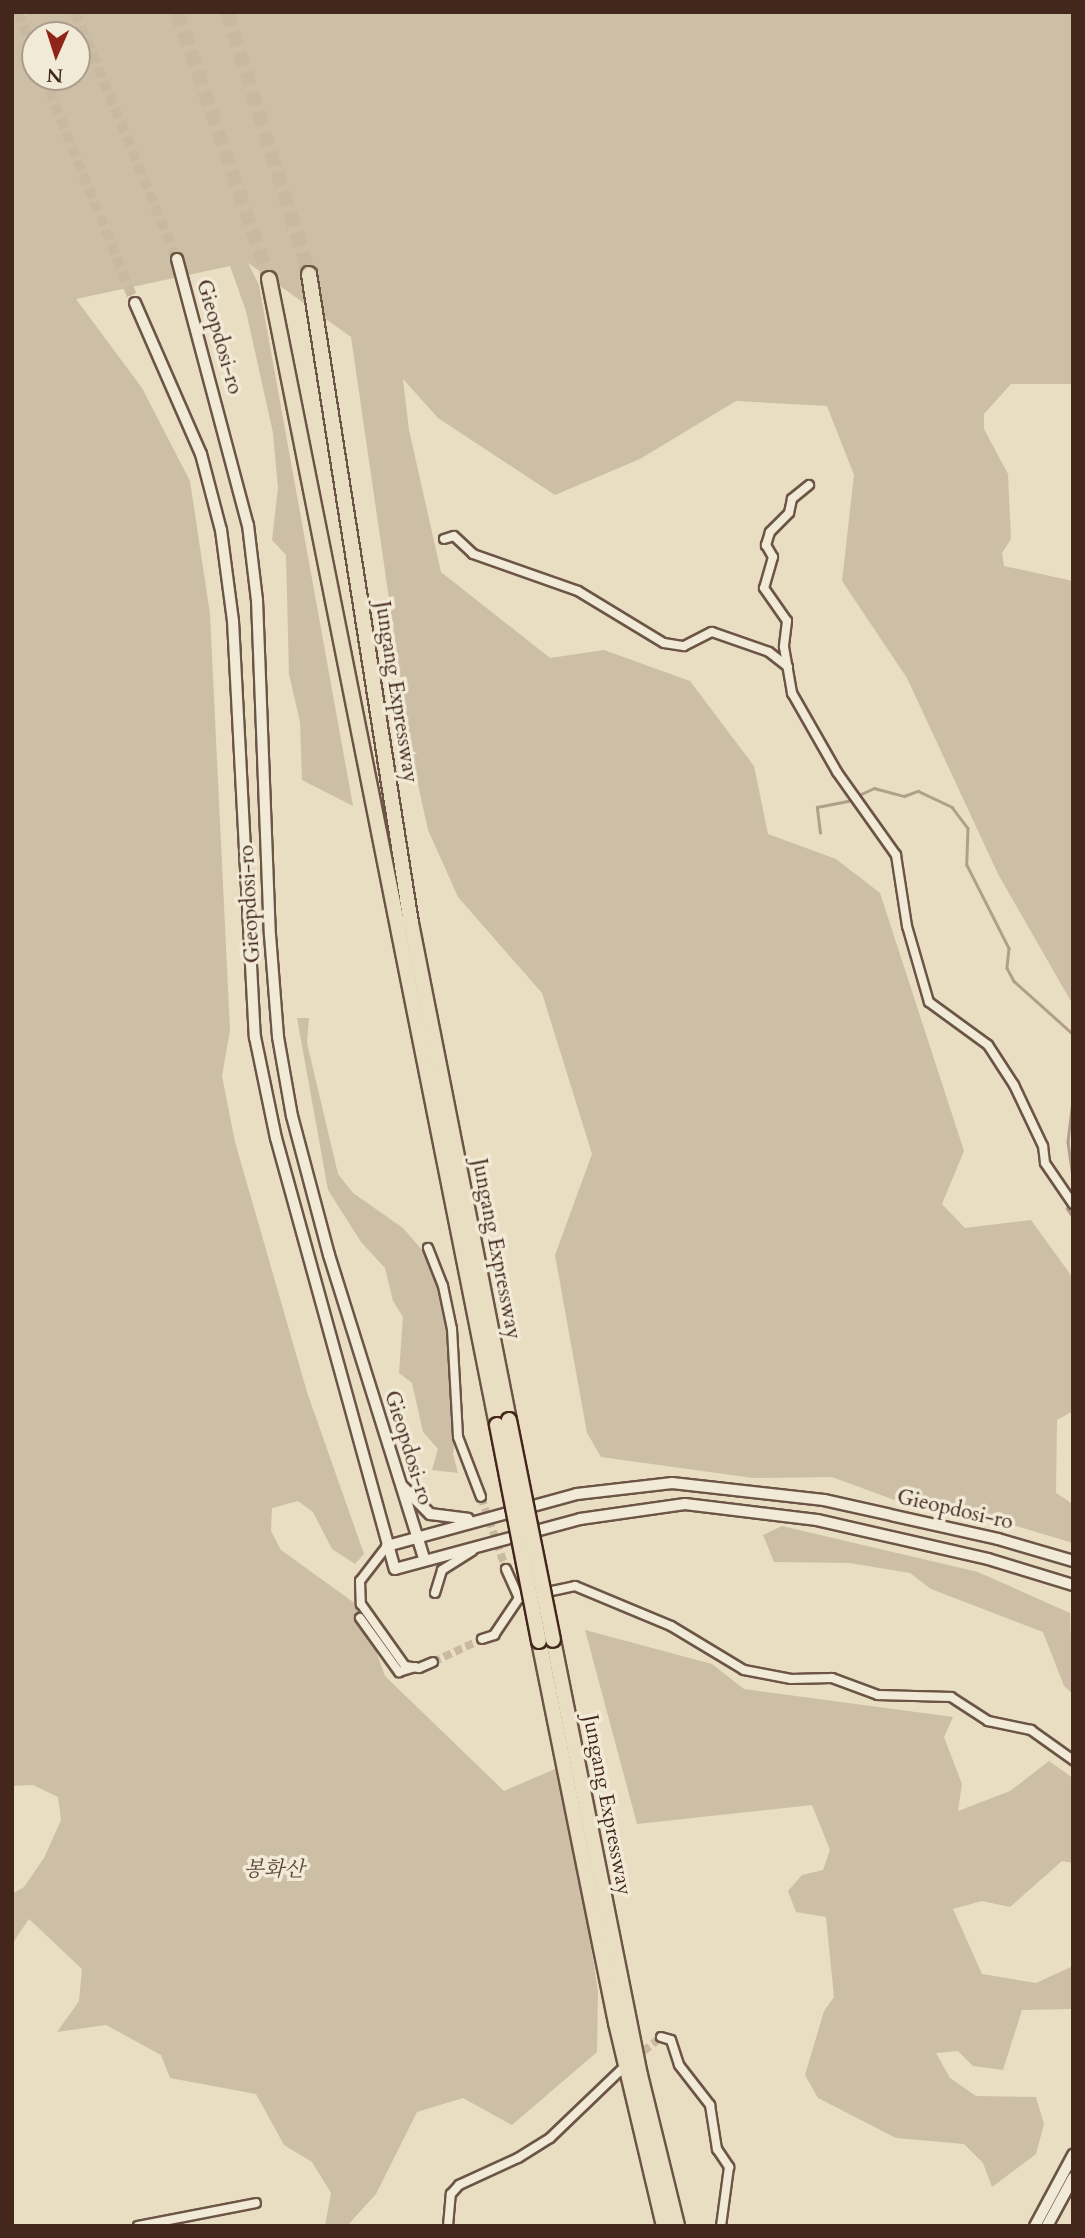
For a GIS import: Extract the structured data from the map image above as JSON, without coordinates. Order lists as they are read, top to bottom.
{
  "streets": {
    "highway": ["Jungang Expressway"],
    "street": ["Gieopdosi-ro"]
  },
  "parks": ["봉화산"],
  "north": "bottom"
}
